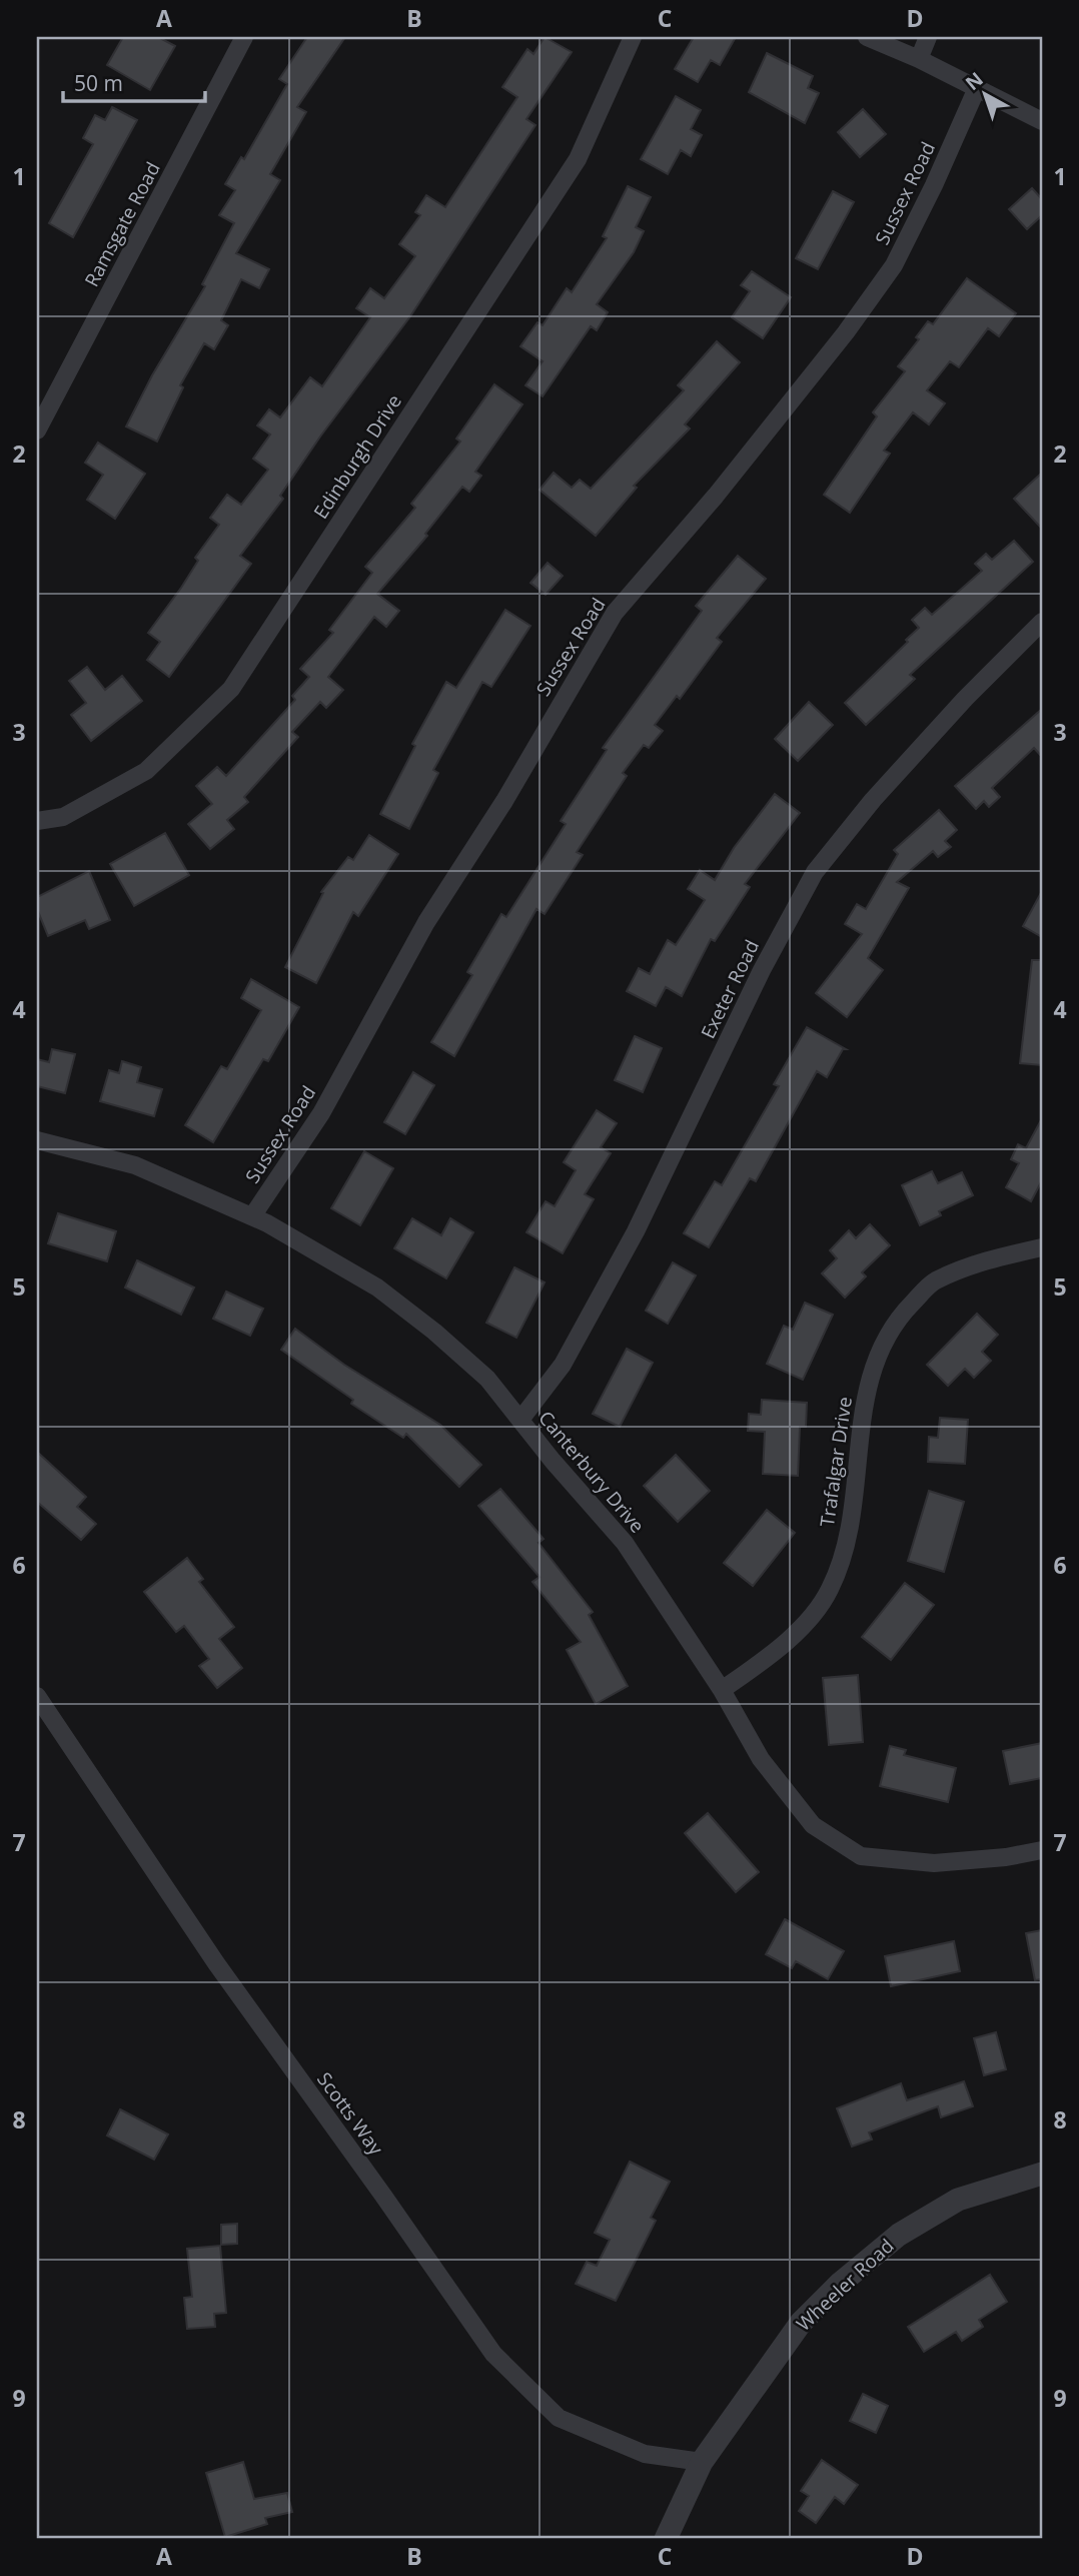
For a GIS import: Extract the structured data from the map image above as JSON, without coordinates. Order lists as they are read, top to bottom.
{
  "streets": {
    "street": [
      "Sussex Road",
      "Ramsgate Road",
      "Edinburgh Drive",
      "Exeter Road",
      "Trafalgar Drive",
      "Canterbury Drive",
      "Scotts Way",
      "Wheeler Road"
    ]
  },
  "crossings": [
    ["Sussex Road", "Canterbury Drive"],
    ["Exeter Road", "Canterbury Drive"],
    ["Trafalgar Drive", "Canterbury Drive"],
    ["Scotts Way", "Wheeler Road"]
  ],
  "scale_bar": "50 m",
  "north": "top left",
  "grid": {
    "columns": [
      "A",
      "B",
      "C",
      "D"
    ],
    "rows": [
      "1",
      "2",
      "3",
      "4",
      "5",
      "6",
      "7",
      "8",
      "9"
    ]
  }
}
